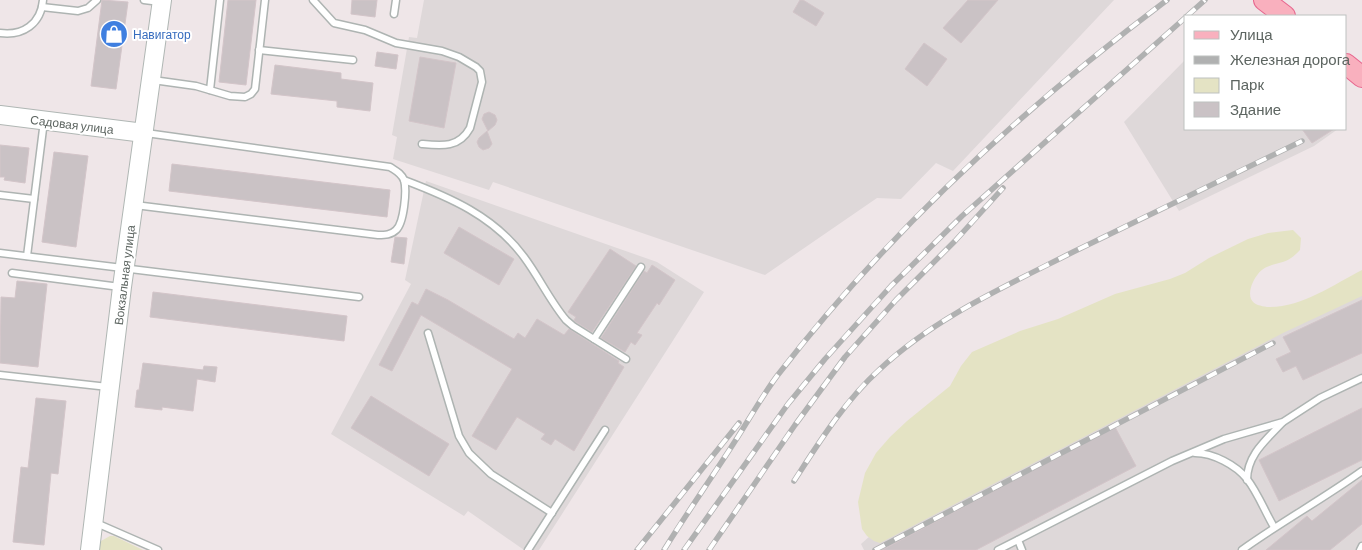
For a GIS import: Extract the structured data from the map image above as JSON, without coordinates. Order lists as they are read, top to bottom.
{
  "streets": {
    "main road": ["Садовая улица", "Вокзальная улица"]
  },
  "crossings": [
    ["Садовая улица", "Вокзальная улица"]
  ],
  "places": {
    "shop": ["Навигатор"]
  },
  "legend": [
    "Улица",
    "Железная дорога",
    "Парк",
    "Здание"
  ]
}
